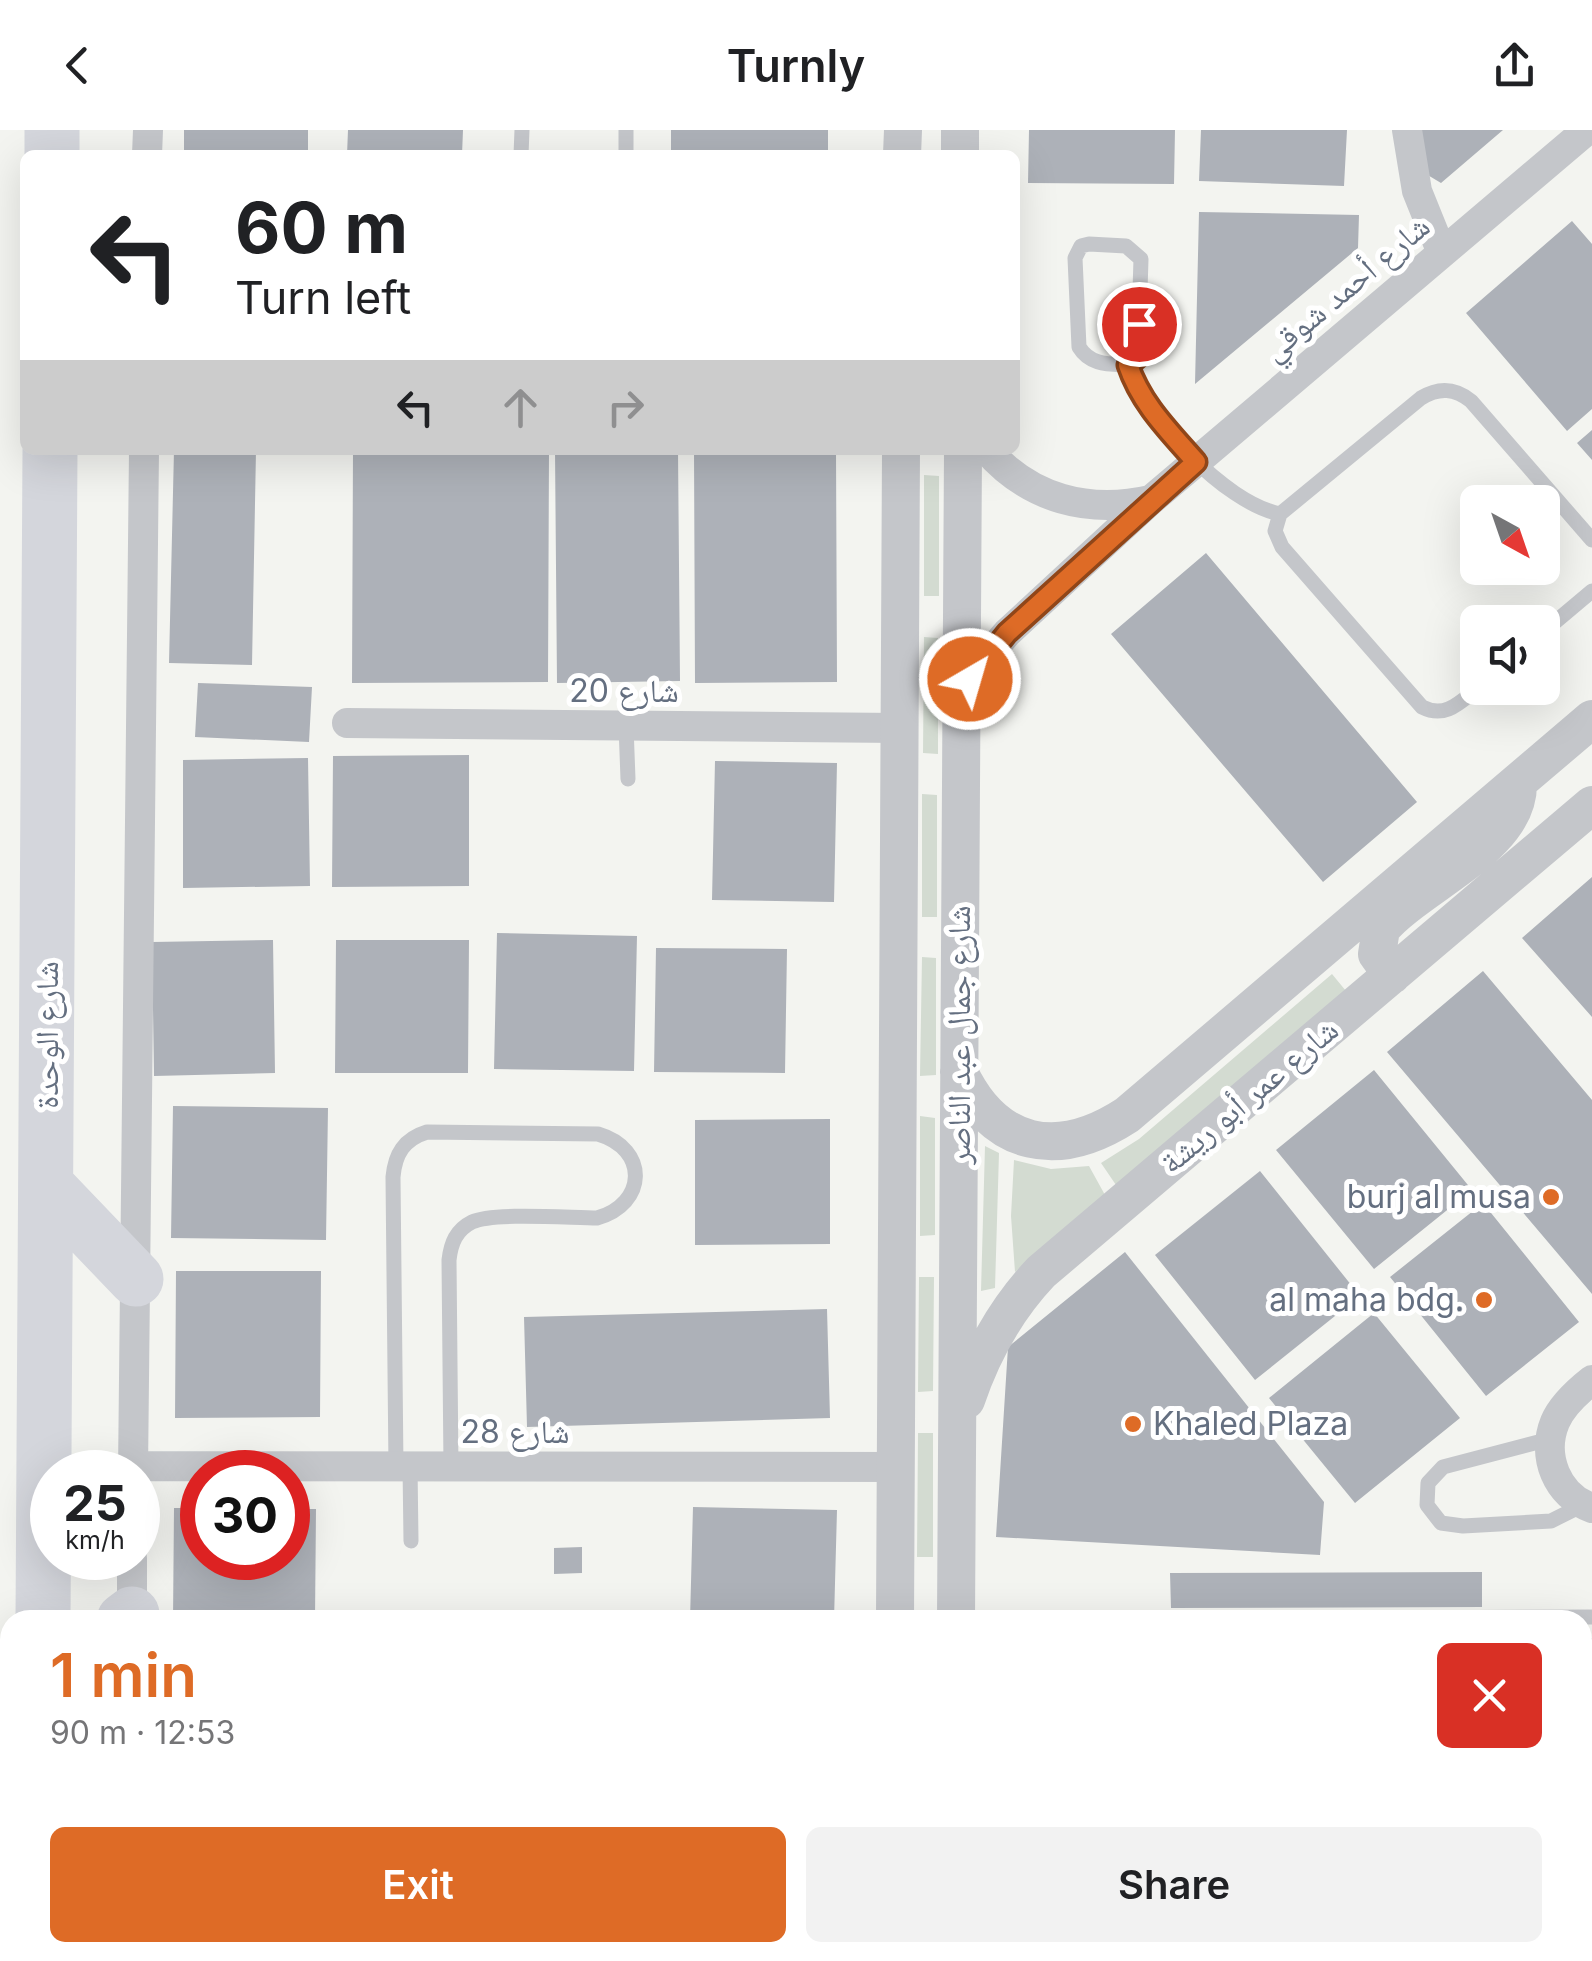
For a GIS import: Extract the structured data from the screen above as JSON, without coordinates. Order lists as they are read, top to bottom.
{
  "streets": {
    "highway": ["شارع الوحدة"],
    "street": [
      "شارع أحمد شوقي",
      "شارع 20",
      "شارع جمال عبد الناصر",
      "شارع عمر أبو ريشة",
      "شارع 28"
    ]
  },
  "crossings": [
    ["شارع أحمد شوقي", "شارع جمال عبد الناصر"],
    ["شارع 20", "شارع جمال عبد الناصر"],
    ["شارع جمال عبد الناصر", "شارع عمر أبو ريشة"],
    ["شارع جمال عبد الناصر", "شارع 28"]
  ],
  "places": ["burj al musa", "al maha bdg.", "Khaled Plaza"],
  "north": "bottom right",
  "page": {
    "header": "Turnly",
    "turn": ["60 m", "Turn left"],
    "speed": "25 km/h",
    "limit": "30",
    "heading": ["1 min", "90 m · 12:53"],
    "buttons": ["Exit", "Share"]
  }
}
